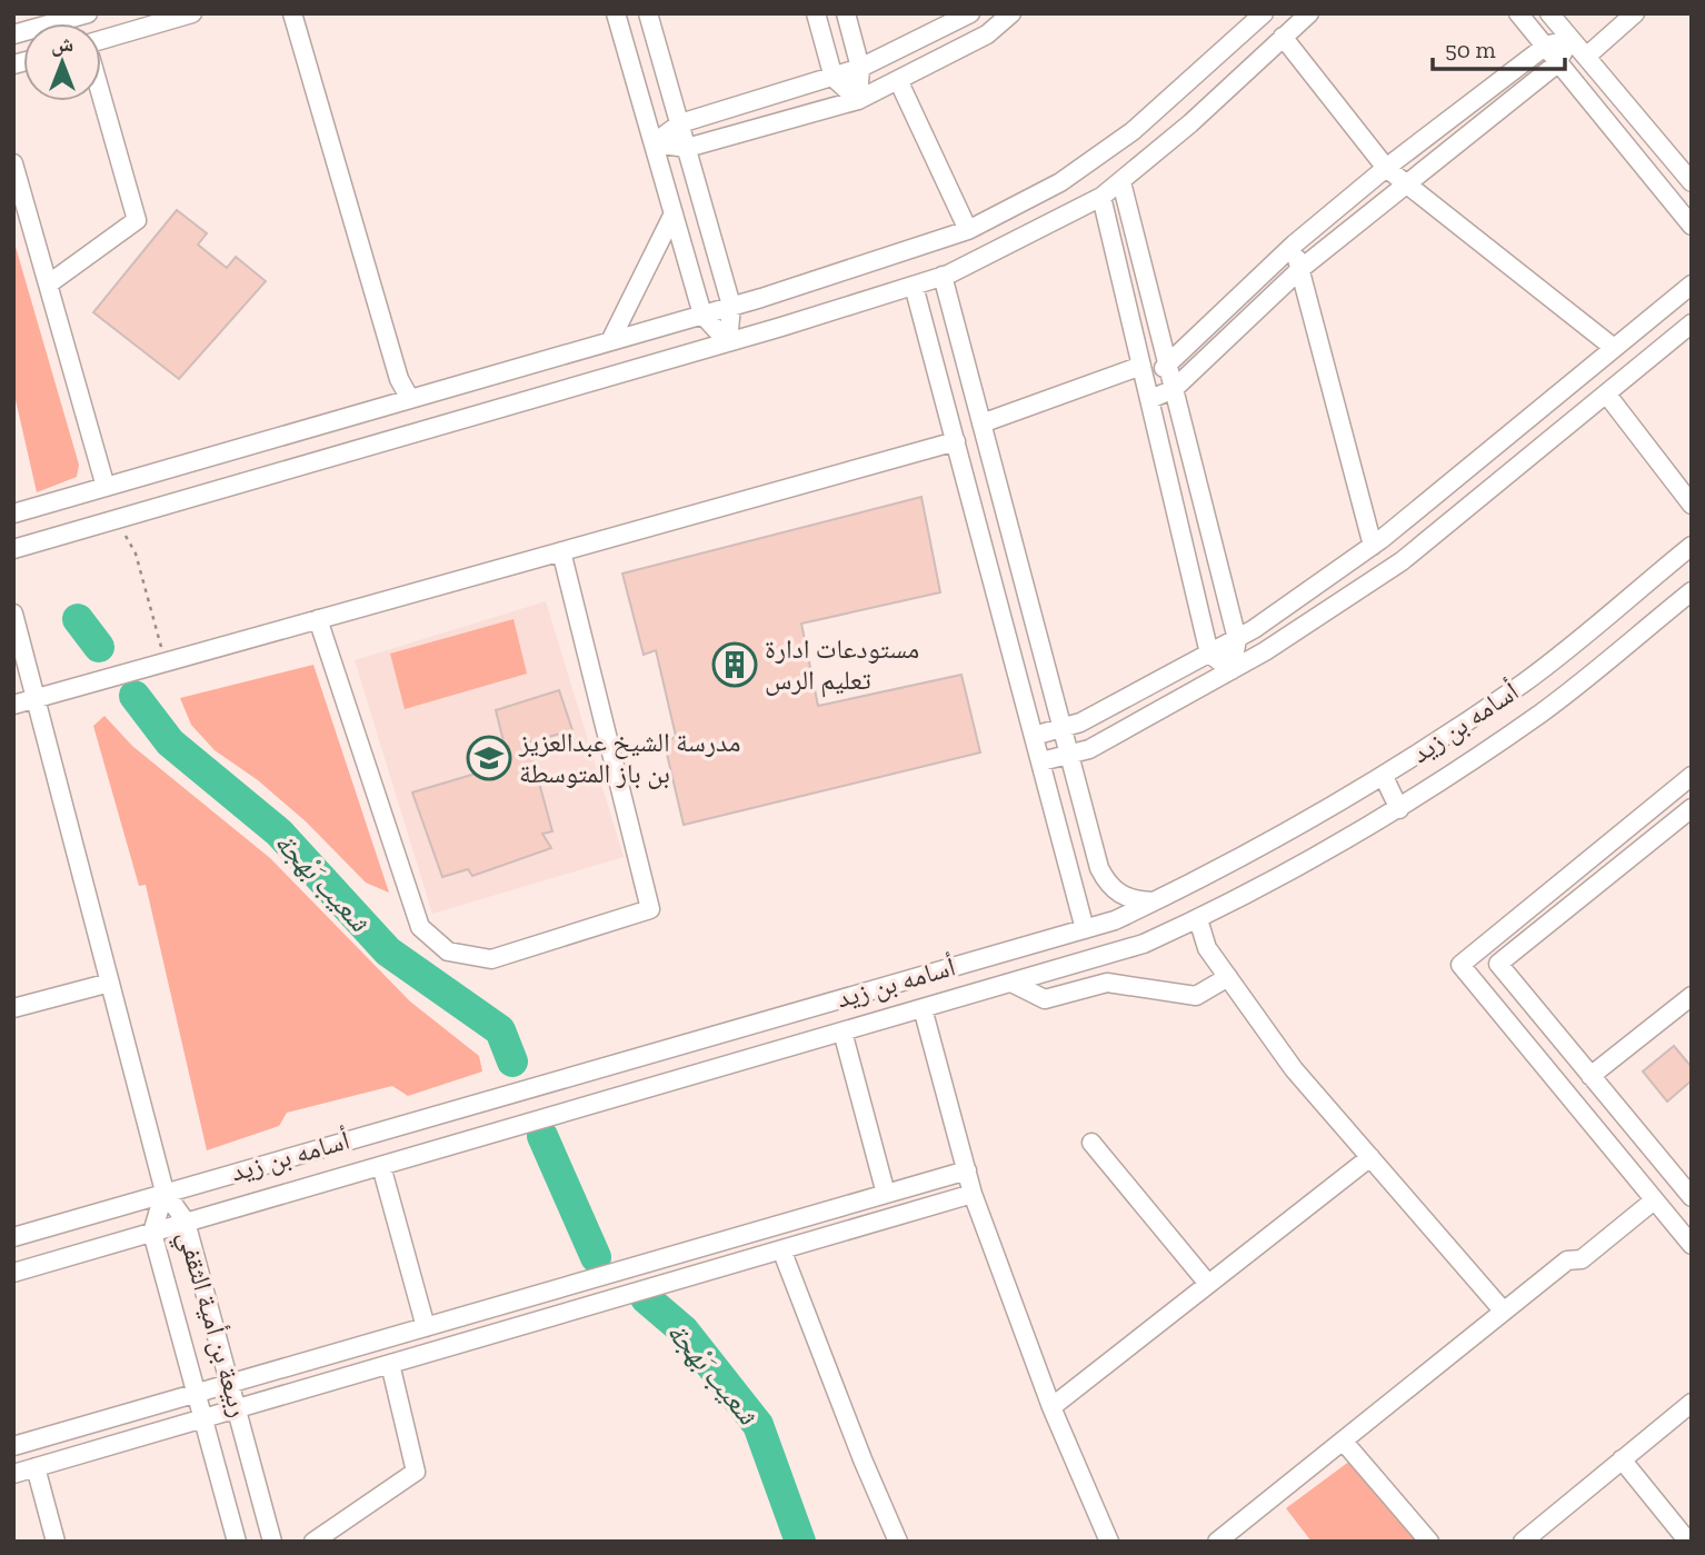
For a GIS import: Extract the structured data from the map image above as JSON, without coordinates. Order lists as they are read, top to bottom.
{
  "streets": {
    "street": ["أسامه بن زيد", "ربيعة بن أمية الثقفي"]
  },
  "crossings": [
    ["أسامه بن زيد", "ربيعة بن أمية الثقفي"]
  ],
  "water": ["شعيب بَهْجة"],
  "places": {
    "building": ["مستودعات ادارة تعليم الرس"],
    "school or university": ["مدرسة الشيخ عبدالعزيز بن باز المتوسطة"]
  },
  "scale_bar": "50 m",
  "north": "top"
}
